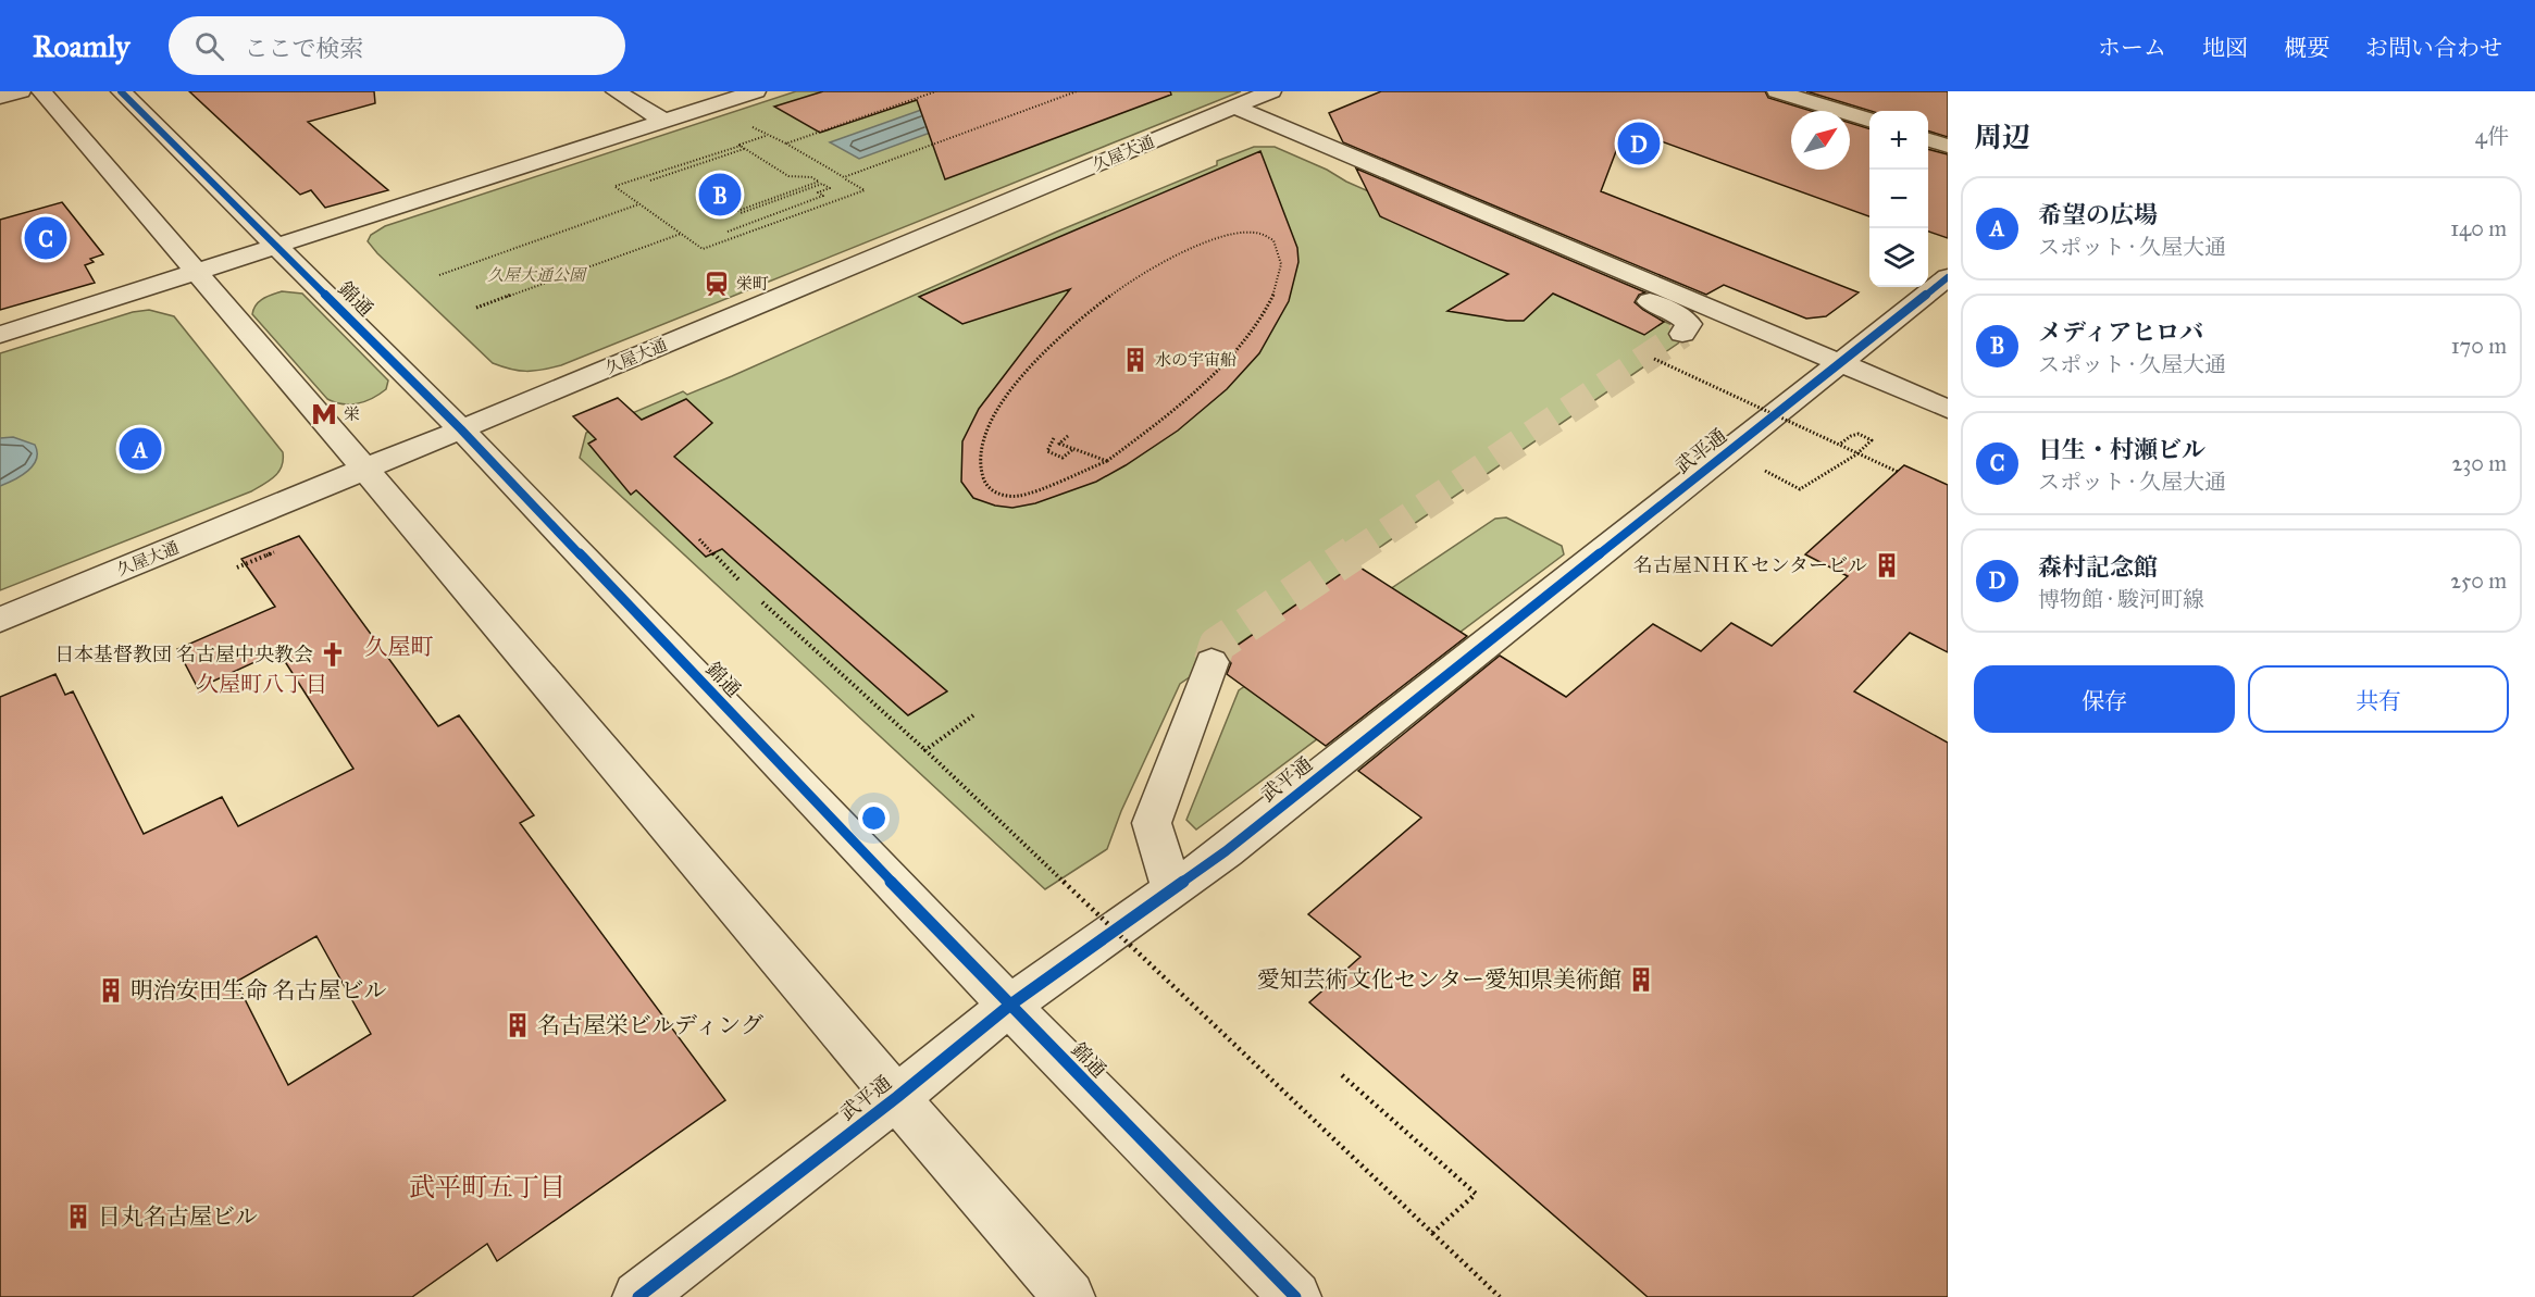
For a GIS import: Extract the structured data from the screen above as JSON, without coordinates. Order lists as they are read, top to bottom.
{
  "streets": {
    "street": ["久屋大通", "錦通", "武平通"]
  },
  "crossings": [
    ["久屋大通", "錦通"],
    ["錦通", "武平通"]
  ],
  "districts": ["久屋町", "久屋町八丁目", "武平町五丁目"],
  "parks": ["久屋大通公園"],
  "places": {
    "station": ["栄町"],
    "building": [
      "水の宇宙船",
      "名古屋ＮＨＫセンタービル",
      "愛知芸術文化センター愛知県美術館",
      "明治安田生命 名古屋ビル",
      "名古屋栄ビルディング",
      "日丸名古屋ビル"
    ],
    "metro station": ["栄"],
    "church": ["日本基督教団 名古屋中央教会"]
  },
  "north": "top right",
  "page": {
    "header": "Roamly",
    "search": "ここで検索",
    "nav": [
      "ホーム",
      "地図",
      "概要",
      "お問い合わせ"
    ],
    "heading": ["周辺", "4件"],
    "map_buttons": ["+", "−"],
    "pins": [
      "D",
      "B",
      "C",
      "A"
    ],
    "list": [
      {
        "mark": "A",
        "name": "希望の広場",
        "note": "スポット · 久屋大通",
        "value": "140 m"
      },
      {
        "mark": "B",
        "name": "メディアヒロバ",
        "note": "スポット · 久屋大通",
        "value": "170 m"
      },
      {
        "mark": "C",
        "name": "日生・村瀬ビル",
        "note": "スポット · 久屋大通",
        "value": "230 m"
      },
      {
        "mark": "D",
        "name": "森村記念館",
        "note": "博物館 · 駿河町線",
        "value": "250 m"
      }
    ],
    "buttons": ["保存", "共有"]
  }
}
